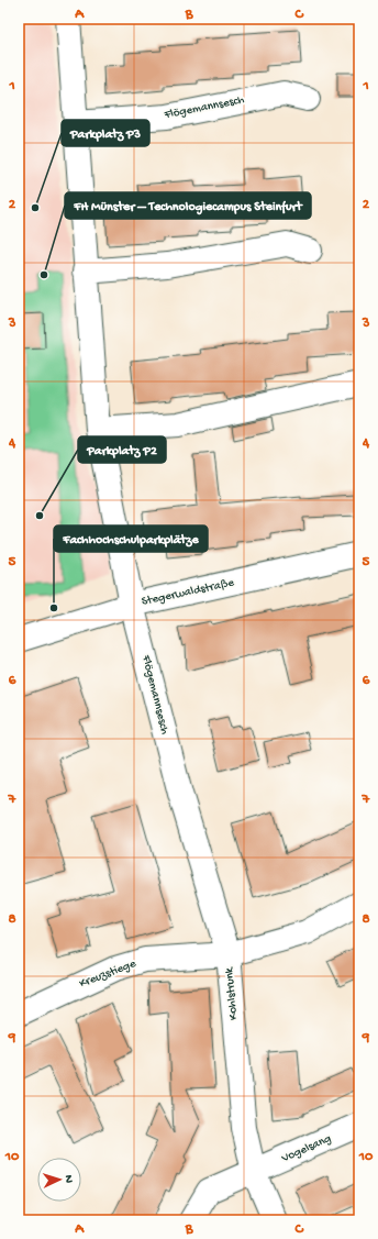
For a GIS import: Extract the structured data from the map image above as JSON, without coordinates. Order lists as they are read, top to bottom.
{
  "streets": {
    "street": [
      "Flögemannsesch",
      "Stegerwaldstraße",
      "Kreuzstiege",
      "Kohlstrunk",
      "Vogelsang"
    ]
  },
  "crossings": [
    ["Flögemannsesch", "Stegerwaldstraße"],
    ["Flögemannsesch", "Kreuzstiege"],
    ["Flögemannsesch", "Kohlstrunk"],
    ["Kreuzstiege", "Kohlstrunk"],
    ["Kohlstrunk", "Vogelsang"]
  ],
  "places": [
    "Parkplatz P3",
    "FH Münster – Technologiecampus Steinfurt",
    "Parkplatz P2",
    "Fachhochschulparkplätze"
  ],
  "north": "right",
  "grid": {
    "columns": ["A", "B", "C"],
    "rows": [
      "1",
      "2",
      "3",
      "4",
      "5",
      "6",
      "7",
      "8",
      "9",
      "10"
    ]
  }
}
